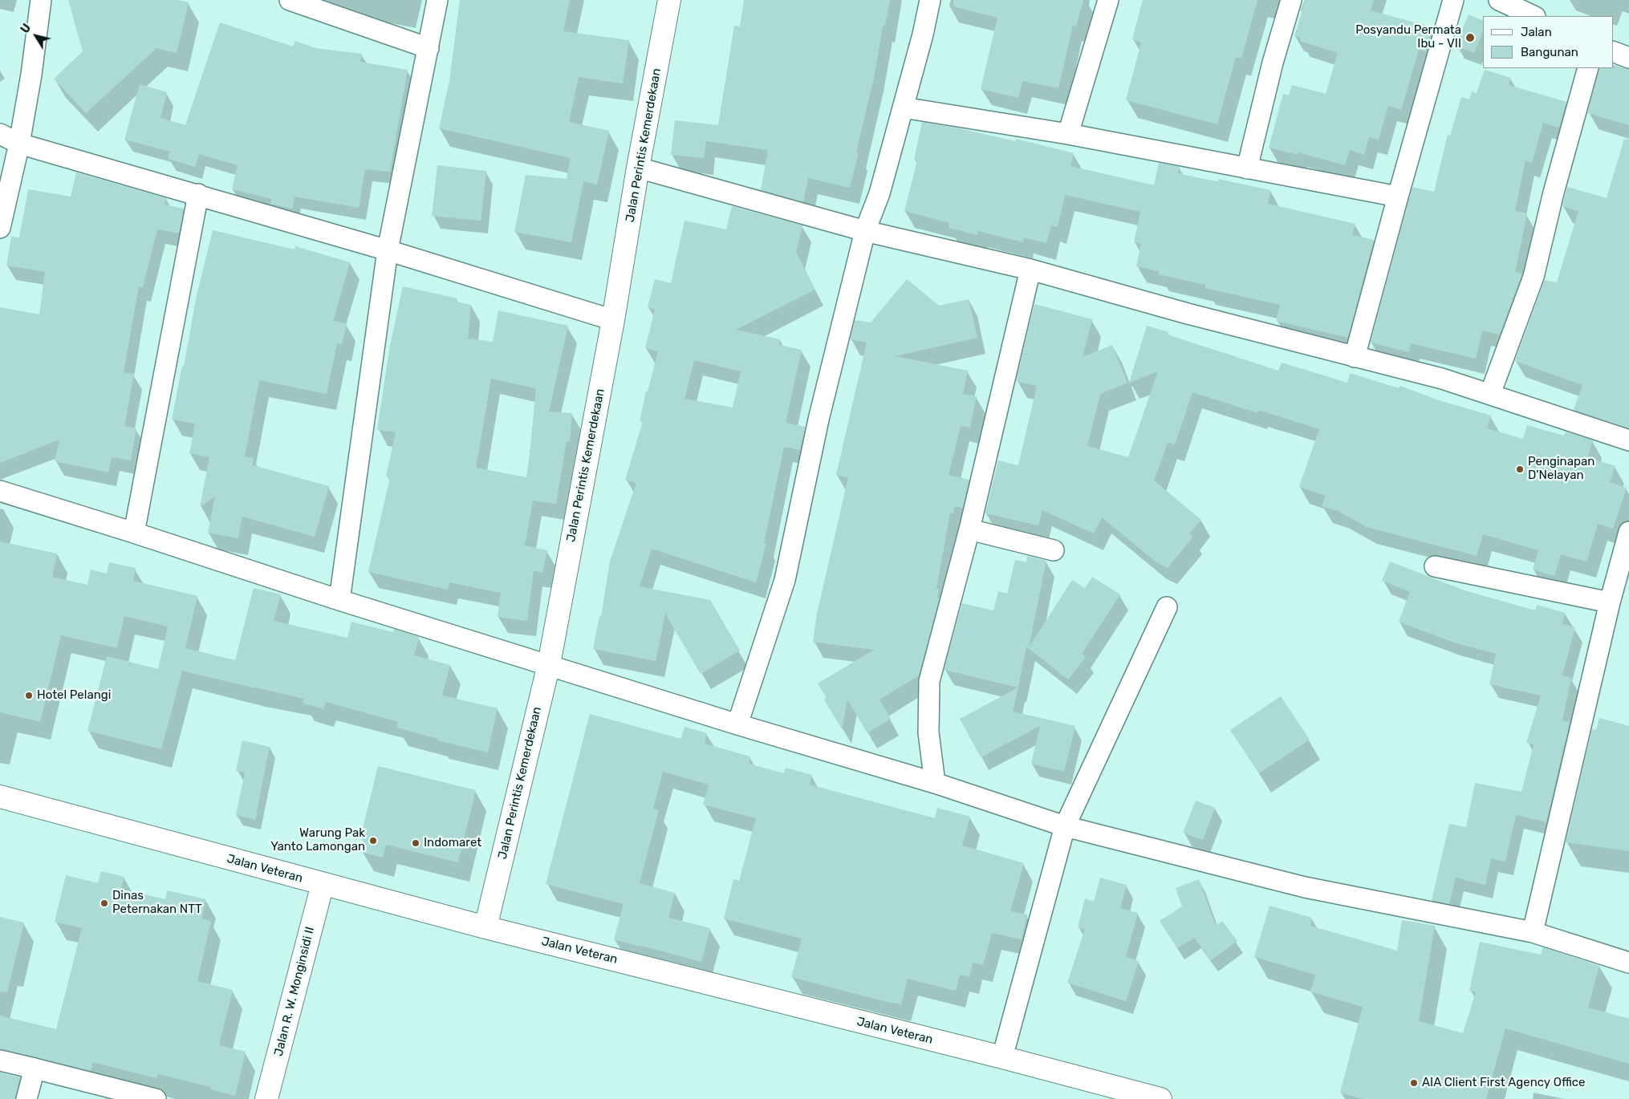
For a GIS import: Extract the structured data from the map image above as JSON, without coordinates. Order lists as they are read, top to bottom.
{
  "streets": {
    "main road": ["Jalan Perintis Kemerdekaan", "Jalan Veteran", "Jalan R. W. Monginsidi II"]
  },
  "crossings": [
    ["Jalan Perintis Kemerdekaan", "Jalan Veteran"],
    ["Jalan Veteran", "Jalan R. W. Monginsidi II"]
  ],
  "places": [
    "Posyandu Permata Ibu - VII",
    "Penginapan D'Nelayan",
    "Hotel Pelangi",
    "Warung Pak Yanto Lamongan",
    "Indomaret",
    "Dinas Peternakan NTT",
    "AIA Client First Agency Office"
  ],
  "legend": ["Jalan", "Bangunan"],
  "north": "top left"
}
